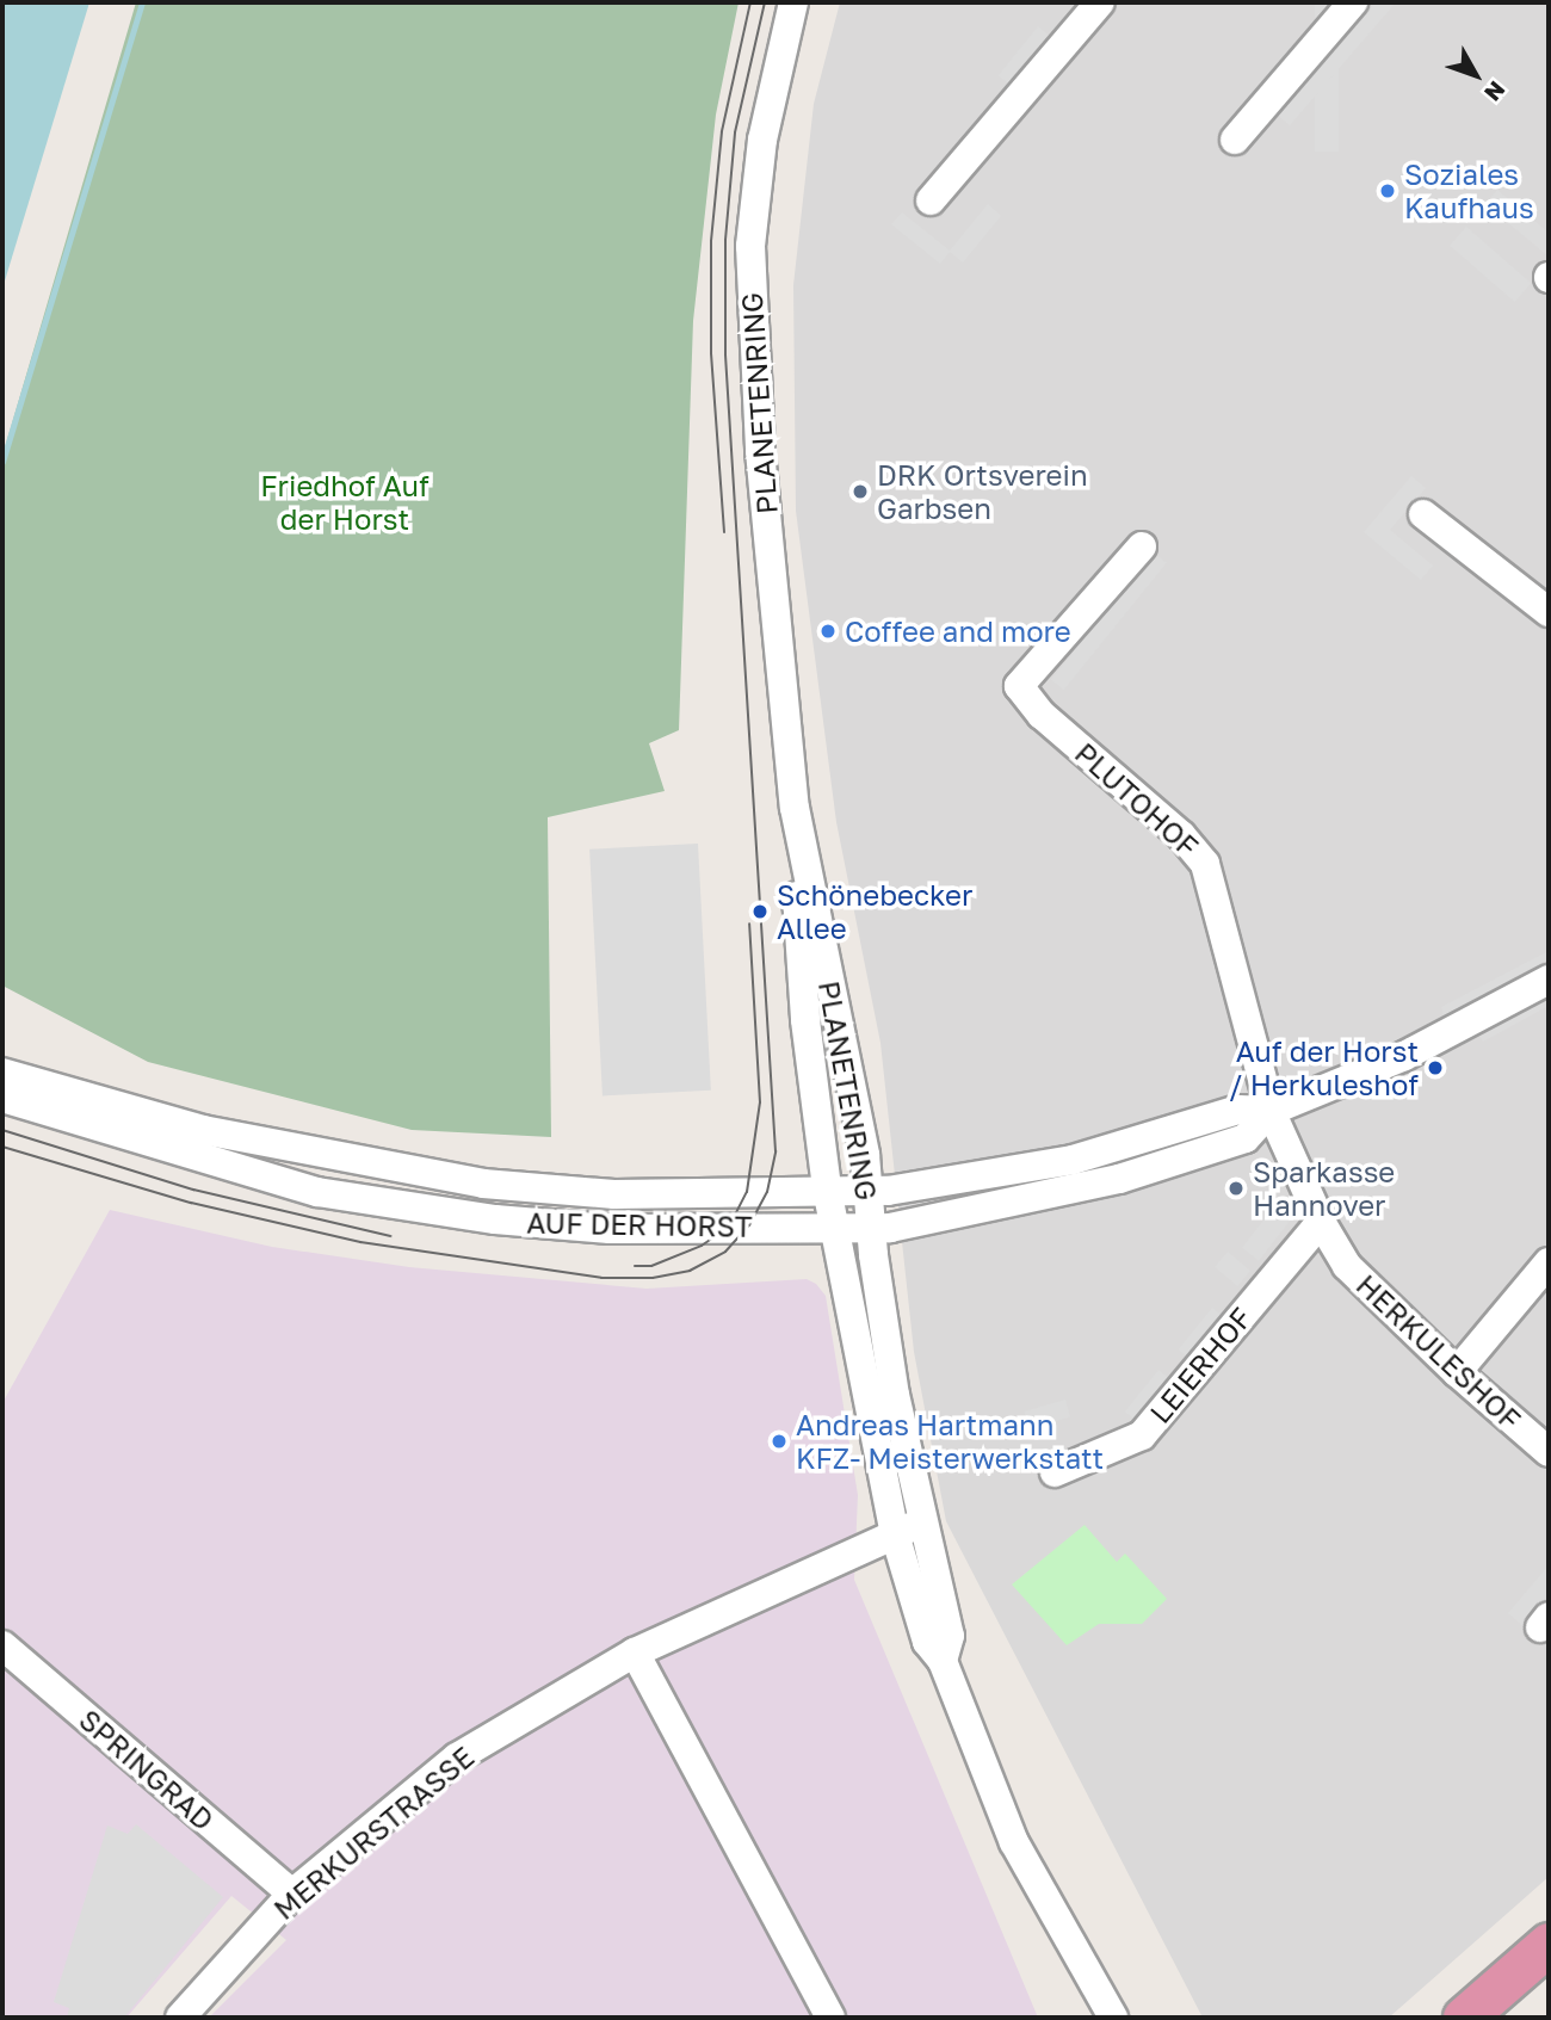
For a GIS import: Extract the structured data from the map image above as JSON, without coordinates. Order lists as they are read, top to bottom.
{
  "streets": {
    "street": [
      "PLANETENRING",
      "PLUTOHOF",
      "AUF DER HORST",
      "HERKULESHOF",
      "LEIERHOF",
      "SPRINGRAD",
      "MERKURSTRASSE"
    ]
  },
  "crossings": [
    ["PLANETENRING", "AUF DER HORST"],
    ["PLUTOHOF", "AUF DER HORST"],
    ["PLUTOHOF", "HERKULESHOF"],
    ["AUF DER HORST", "HERKULESHOF"],
    ["HERKULESHOF", "LEIERHOF"],
    ["SPRINGRAD", "MERKURSTRASSE"]
  ],
  "parks": ["Friedhof Auf der Horst"],
  "places": [
    "Soziales Kaufhaus",
    "DRK Ortsverein Garbsen",
    "Coffee and more",
    "Schönebecker Allee",
    "Auf der Horst / Herkuleshof",
    "Sparkasse Hannover",
    "Andreas Hartmann KFZ- Meisterwerkstatt"
  ],
  "north": "bottom right"
}
